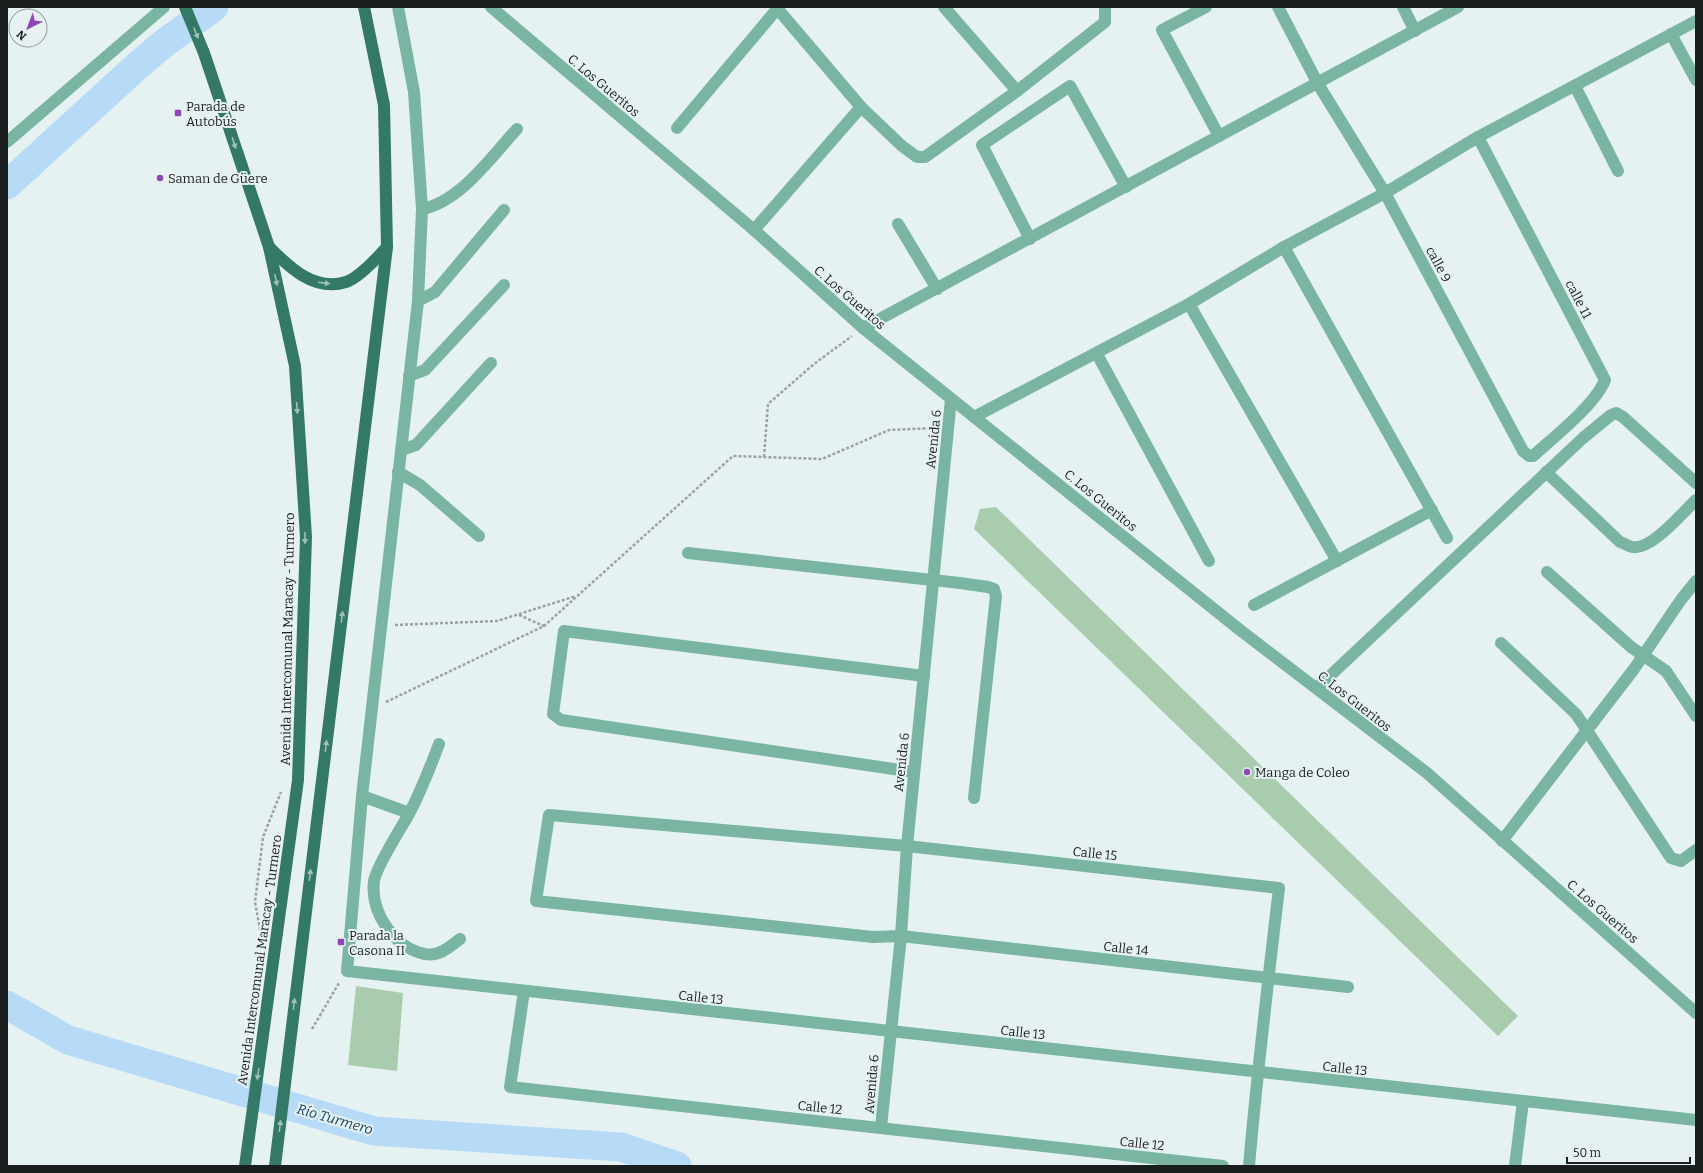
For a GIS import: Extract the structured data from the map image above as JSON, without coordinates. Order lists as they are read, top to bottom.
{
  "streets": {
    "main road": ["Avenida Intercomunal Maracay - Turmero"],
    "street": [
      "C. Los Gueritos",
      "calle 9",
      "calle 11",
      "Avenida 6",
      "Calle 15",
      "Calle 14",
      "Calle 13",
      "Calle 12"
    ]
  },
  "crossings": [
    ["C. Los Gueritos", "Avenida 6"],
    ["calle 9", "calle 11"],
    ["Avenida 6", "Calle 15"],
    ["Avenida 6", "Calle 14"],
    ["Avenida 6", "Calle 13"],
    ["Avenida 6", "Calle 12"],
    ["Calle 15", "Calle 14"],
    ["Calle 13", "Calle 12"]
  ],
  "water": ["Río Turmero"],
  "places": {
    "transit": ["Parada de Autobús", "Parada la Casona II"],
    "other": ["Saman de Güere", "Manga de Coleo"]
  },
  "scale_bar": "50 m",
  "north": "bottom left"
}
